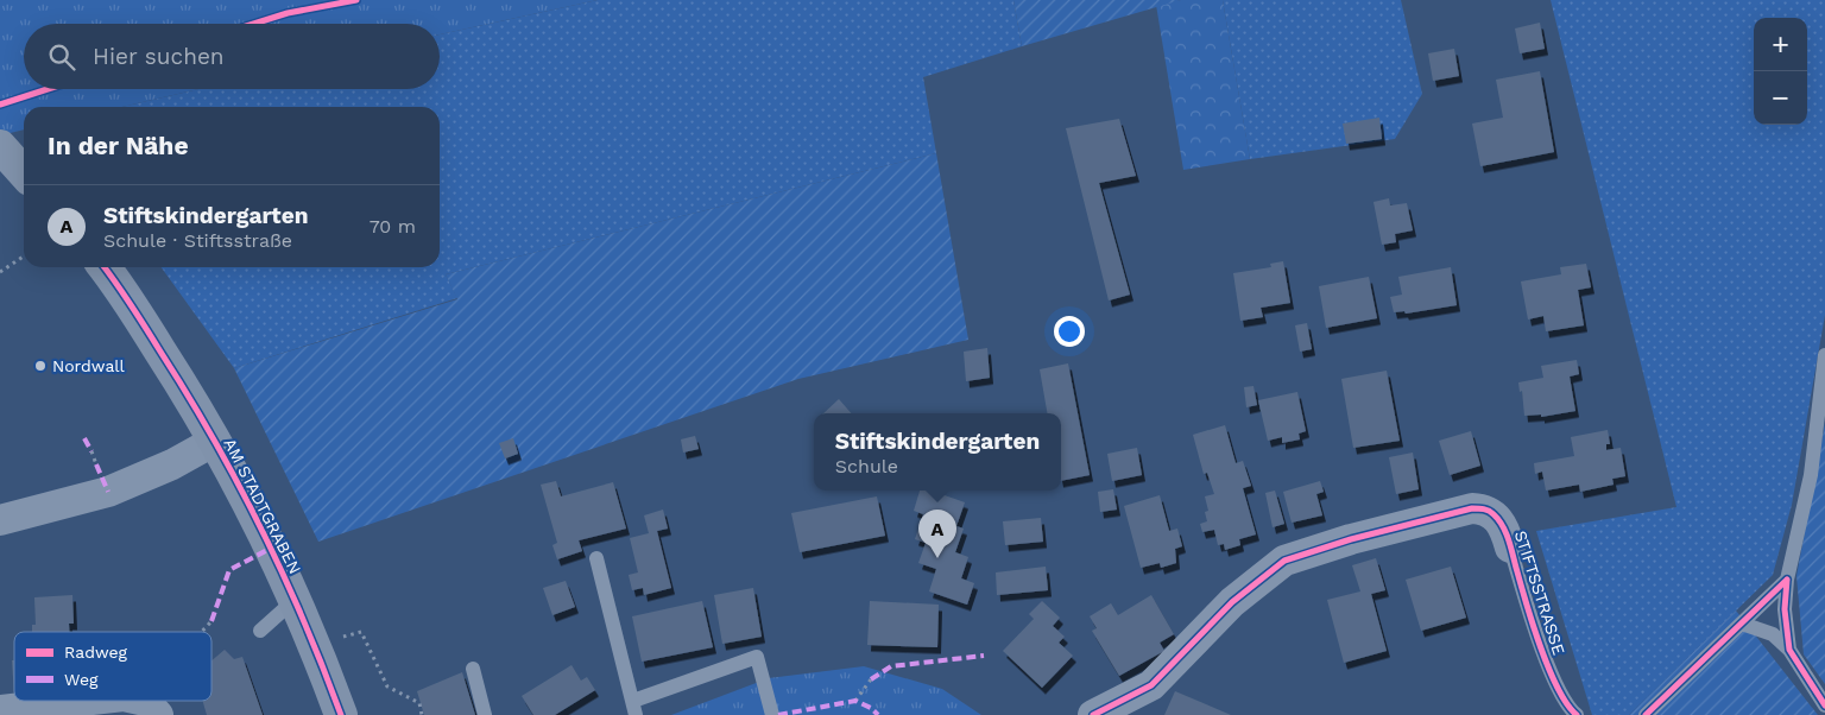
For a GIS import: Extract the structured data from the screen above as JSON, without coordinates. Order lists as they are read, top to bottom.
{
  "streets": {
    "main road": ["AM STADTGRABEN"],
    "street": ["STIFTSSTRASSE"]
  },
  "places": ["Nordwall"],
  "legend": ["Radweg", "Weg"],
  "page": {
    "map_buttons": ["+", "−"],
    "search": "Hier suchen",
    "heading": "In der Nähe",
    "list": [
      {
        "mark": "A",
        "name": "Stiftskindergarten",
        "note": "Schule · Stiftsstraße",
        "value": "70 m"
      }
    ],
    "popup": ["Stiftskindergarten", "Schule"],
    "pins": "A"
  }
}
